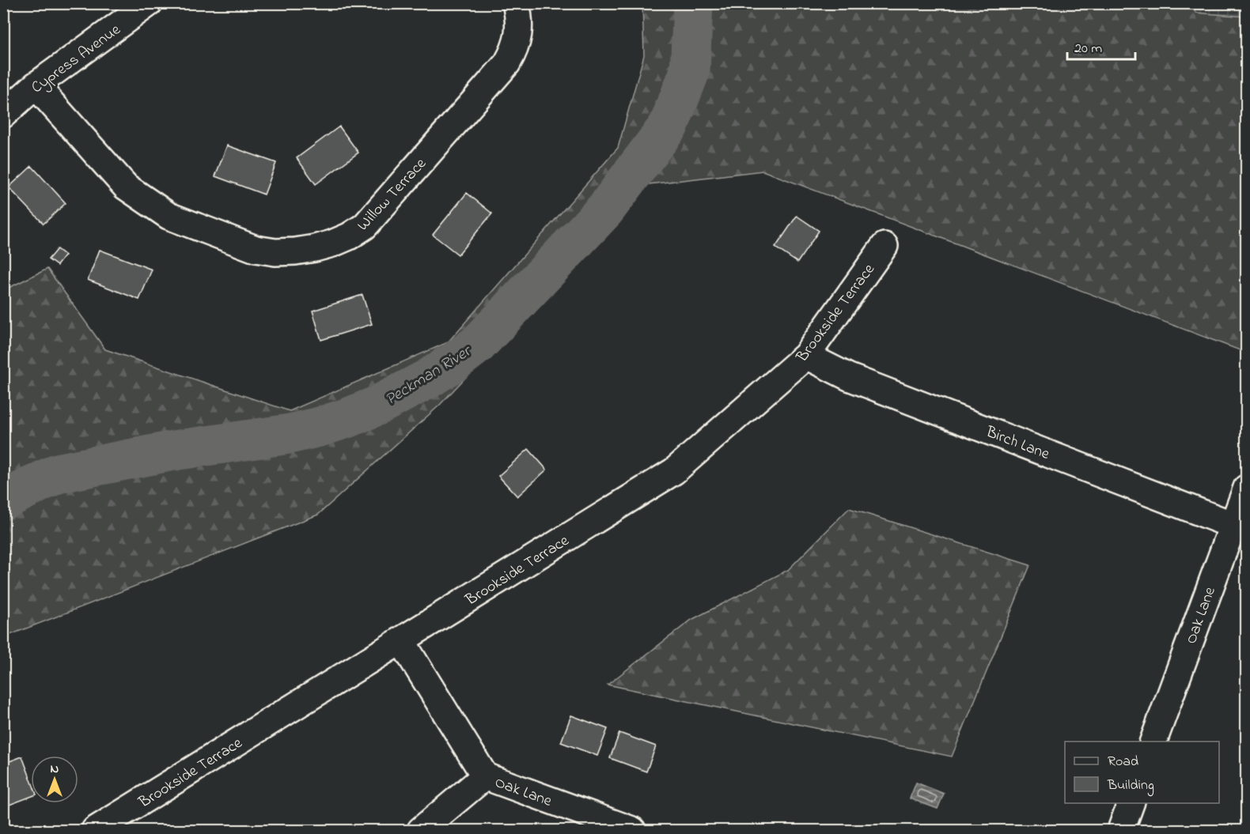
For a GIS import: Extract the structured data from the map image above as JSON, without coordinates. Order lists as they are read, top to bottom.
{
  "streets": {
    "street": [
      "Cypress Avenue",
      "Willow Terrace",
      "Brookside Terrace",
      "Birch Lane",
      "Oak Lane"
    ]
  },
  "crossings": [
    ["Cypress Avenue", "Willow Terrace"],
    ["Brookside Terrace", "Birch Lane"],
    ["Brookside Terrace", "Oak Lane"],
    ["Birch Lane", "Oak Lane"]
  ],
  "water": ["Peckman River"],
  "legend": ["Road", "Building"],
  "scale_bar": "20 m",
  "north": "top"
}
